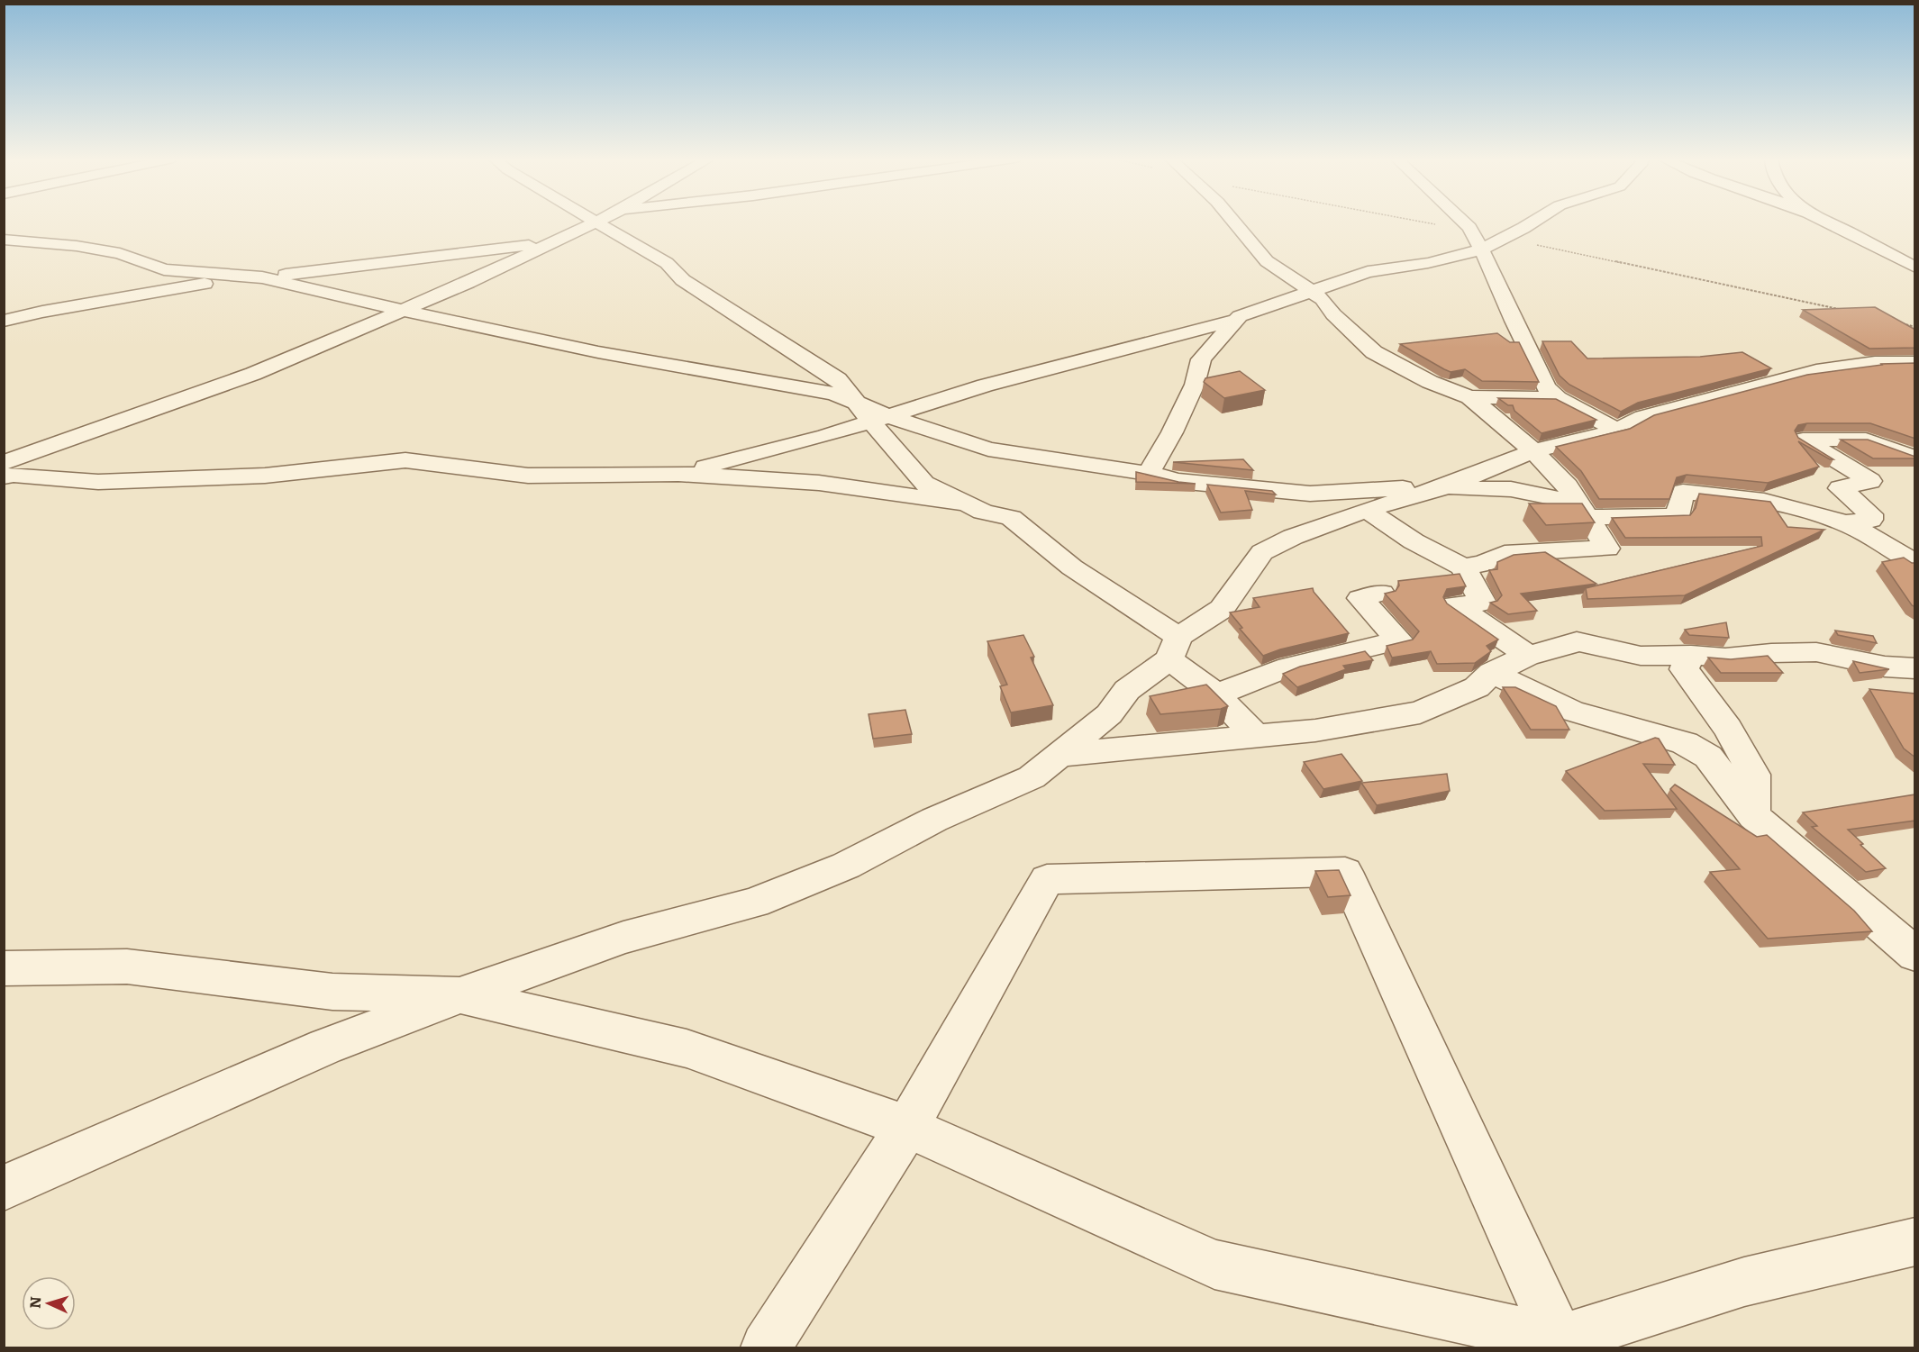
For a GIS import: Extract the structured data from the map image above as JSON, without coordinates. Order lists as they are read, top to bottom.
{
  "north": "left"
}
